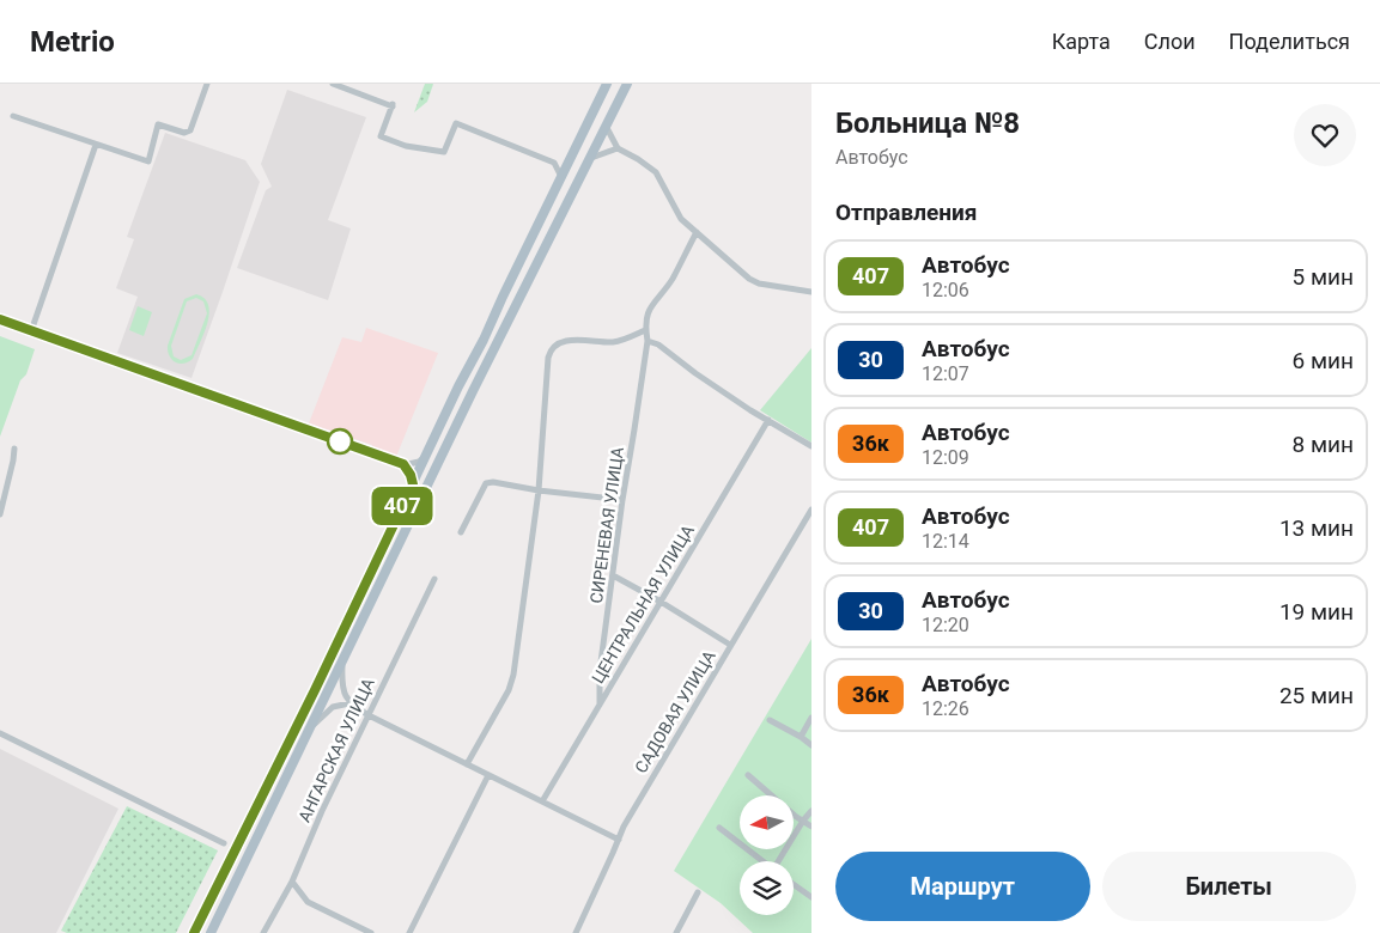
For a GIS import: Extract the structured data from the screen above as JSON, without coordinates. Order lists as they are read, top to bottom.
{
  "streets": {
    "street": [
      "СИРЕНЕВАЯ УЛИЦА",
      "ЦЕНТРАЛЬНАЯ УЛИЦА",
      "САДОВАЯ УЛИЦА",
      "АНГАРСКАЯ УЛИЦА"
    ]
  },
  "crossings": [
    ["СИРЕНЕВАЯ УЛИЦА", "ЦЕНТРАЛЬНАЯ УЛИЦА"]
  ],
  "lines": ["bus line 407"],
  "north": "left",
  "page": {
    "header": "Metrio",
    "nav": ["Карта", "Слои", "Поделиться"],
    "on_map": "407",
    "heading": [
      ["Больница №8", "Автобус"],
      "Отправления"
    ],
    "list": [
      {
        "mark": "407",
        "name": "Автобус",
        "note": "12:06",
        "value": "5 мин"
      },
      {
        "mark": "30",
        "name": "Автобус",
        "note": "12:07",
        "value": "6 мин"
      },
      {
        "mark": "36к",
        "name": "Автобус",
        "note": "12:09",
        "value": "8 мин"
      },
      {
        "mark": "407",
        "name": "Автобус",
        "note": "12:14",
        "value": "13 мин"
      },
      {
        "mark": "30",
        "name": "Автобус",
        "note": "12:20",
        "value": "19 мин"
      },
      {
        "mark": "36к",
        "name": "Автобус",
        "note": "12:26",
        "value": "25 мин"
      }
    ],
    "buttons": ["Маршрут", "Билеты"]
  }
}
